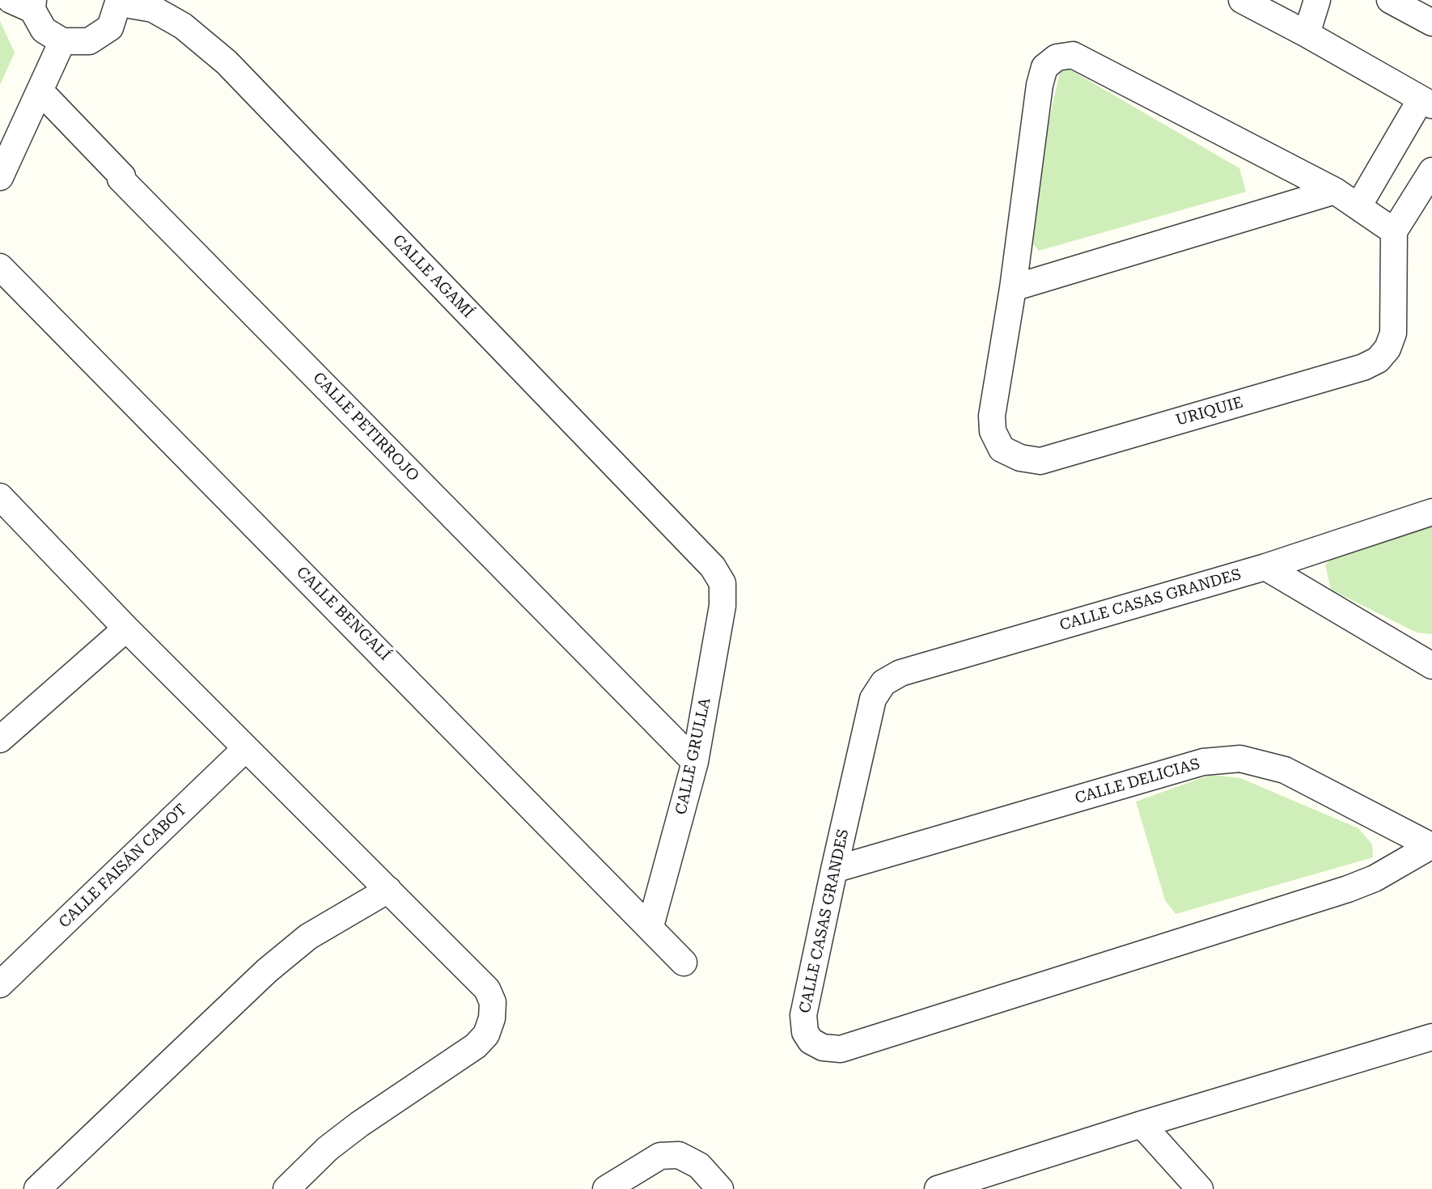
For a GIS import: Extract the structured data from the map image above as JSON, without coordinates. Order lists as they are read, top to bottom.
{
  "streets": {
    "street": [
      "CALLE AGAMÍ",
      "URIQUIE",
      "CALLE PETIRROJO",
      "CALLE CASAS GRANDES",
      "CALLE BENGALÍ",
      "CALLE GRULLA",
      "CALLE DELICIAS",
      "CALLE FAISÁN CABOT"
    ]
  },
  "crossings": [
    ["CALLE AGAMÍ", "CALLE GRULLA"],
    ["CALLE PETIRROJO", "CALLE GRULLA"],
    ["CALLE CASAS GRANDES", "CALLE DELICIAS"],
    ["CALLE BENGALÍ", "CALLE GRULLA"]
  ]
}
